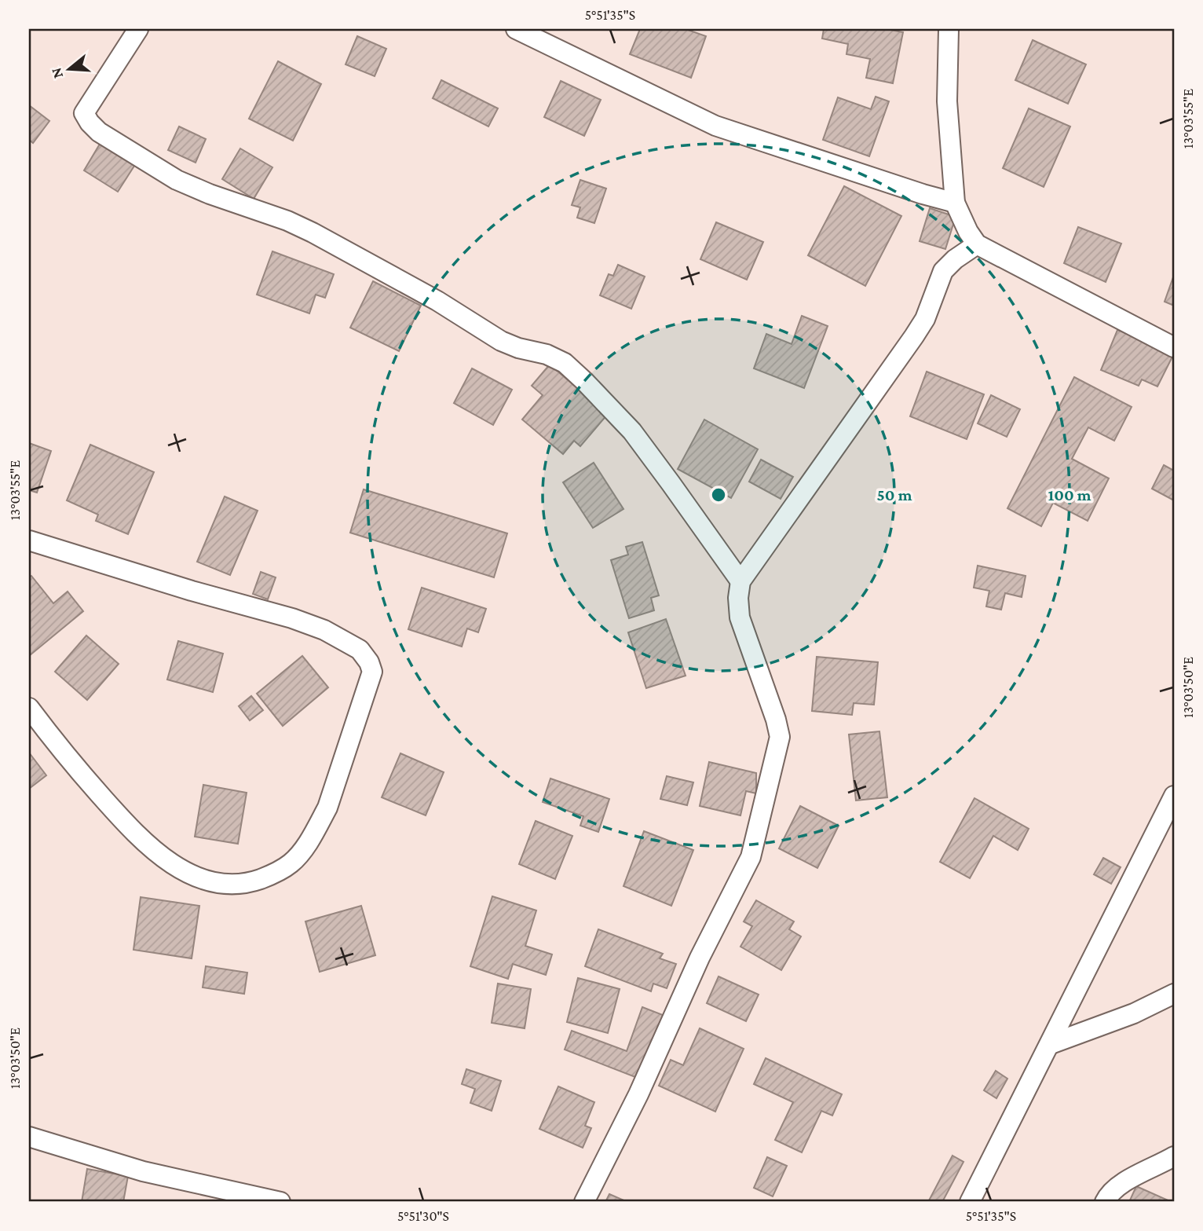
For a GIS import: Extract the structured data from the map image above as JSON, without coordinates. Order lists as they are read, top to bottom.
{
  "north": "left",
  "coordinates": [
    "5°51'35\"S",
    "13°03'55\"E",
    "13°03'50\"E",
    "5°51'30\"S"
  ],
  "rings": ["50 m", "100 m"]
}
